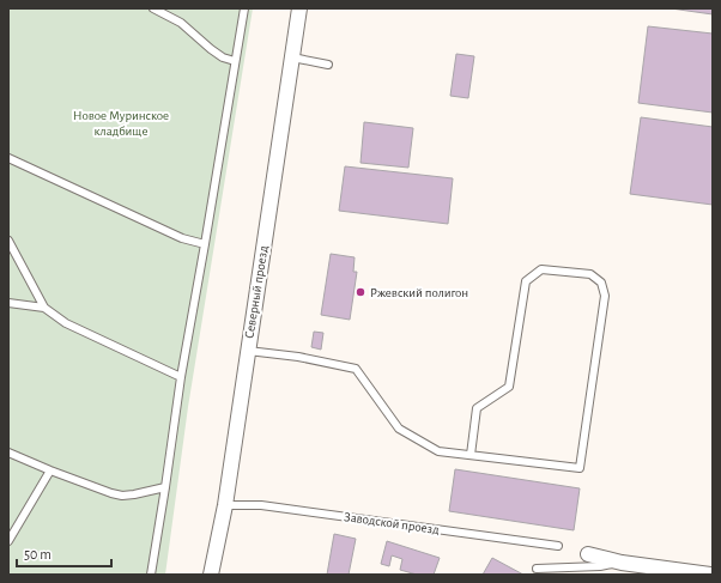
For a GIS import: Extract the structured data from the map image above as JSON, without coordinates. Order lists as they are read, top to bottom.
{
  "streets": {
    "street": ["Северный проезд"],
    "lane": ["Заводской проезд"]
  },
  "crossings": [
    ["Северный проезд", "Заводской проезд"]
  ],
  "parks": ["Новое Муринское кладбище"],
  "places": ["Ржевский полигон"],
  "scale_bar": "50 m"
}
